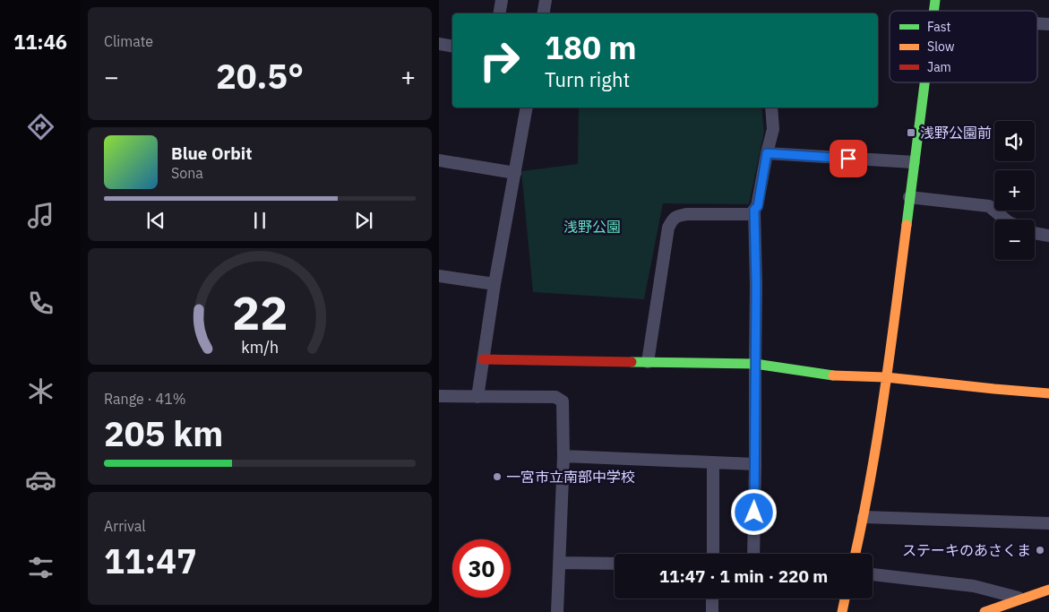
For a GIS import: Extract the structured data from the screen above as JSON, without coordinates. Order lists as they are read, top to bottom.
{
  "parks": ["浅野公園"],
  "places": {
    "transit": ["浅野公園前"],
    "other": ["一宮市立南部中学校", "ステーキのあさくま"]
  },
  "legend": ["Fast", "Slow", "Jam"],
  "page": {
    "tabs": "11:46",
    "tile": [
      "Climate",
      ["Range · 41%", "205 km"],
      ["Arrival", "11:47"]
    ],
    "turn": ["180 m", "Turn right"],
    "heat": ["−", "20.5°", "+"],
    "map_buttons": ["+", "−"],
    "song": ["Blue Orbit", "Sona"],
    "limit": "30",
    "trip": "11:47 · 1 min · 220 m",
    "gauge": ["22", "km/h"]
  }
}
